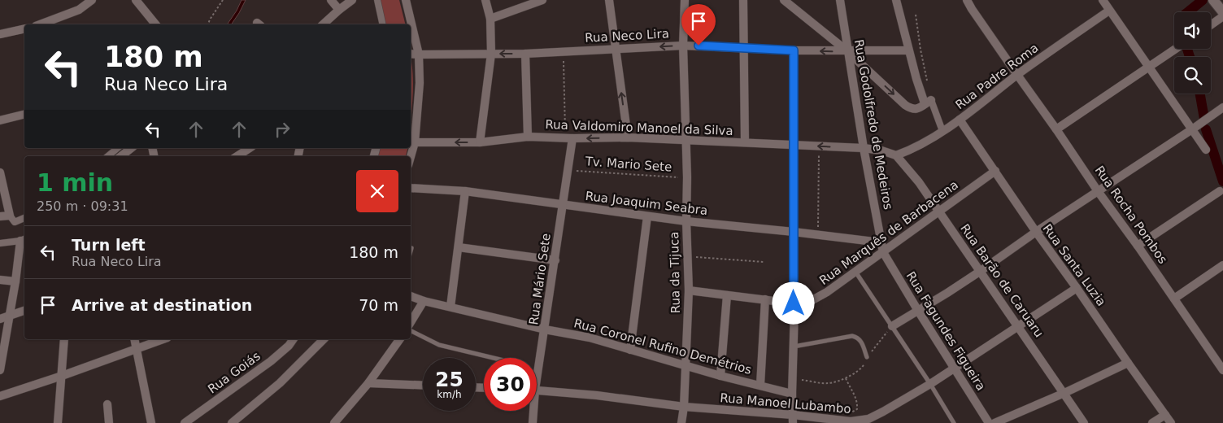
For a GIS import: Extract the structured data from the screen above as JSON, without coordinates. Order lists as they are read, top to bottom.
{
  "streets": {
    "street": [
      "Rua Neco Lira",
      "Rua Padre Roma",
      "Rua Godolfredo de Medeiros",
      "Rua Valdomiro Manoel da Silva",
      "Rua Joaquim Seabra",
      "Rua Rocha Pombos",
      "Rua Marquês de Barbacena",
      "Rua Santa Luzia",
      "Rua da Tijuca",
      "Rua Mário Sete",
      "Rua Barão de Caruaru",
      "Rua Fagundes Figueira",
      "Rua Coronel Rufino Demétrios",
      "Rua Goiás",
      "Rua Manoel Lubambo"
    ],
    "path": ["Tv. Mario Sete"]
  },
  "crossings": [
    ["Rua Neco Lira", "Rua Godolfredo de Medeiros"],
    ["Rua Neco Lira", "Rua da Tijuca"],
    ["Rua Padre Roma", "Rua Valdomiro Manoel da Silva"],
    ["Rua Padre Roma", "Rua Rocha Pombos"],
    ["Rua Padre Roma", "Rua Santa Luzia"],
    ["Rua Padre Roma", "Rua Barão de Caruaru"],
    ["Rua Godolfredo de Medeiros", "Rua Valdomiro Manoel da Silva"],
    ["Rua Godolfredo de Medeiros", "Rua Joaquim Seabra"],
    ["Rua Godolfredo de Medeiros", "Rua Marquês de Barbacena"],
    ["Rua Godolfredo de Medeiros", "Rua Fagundes Figueira"],
    ["Rua Valdomiro Manoel da Silva", "Rua da Tijuca"],
    ["Rua Valdomiro Manoel da Silva", "Rua Mário Sete"],
    ["Rua Valdomiro Manoel da Silva", "Rua Barão de Caruaru"],
    ["Tv. Mario Sete", "Rua da Tijuca"],
    ["Tv. Mario Sete", "Rua Mário Sete"],
    ["Rua Joaquim Seabra", "Rua da Tijuca"],
    ["Rua Joaquim Seabra", "Rua Mário Sete"],
    ["Rua Marquês de Barbacena", "Rua Santa Luzia"],
    ["Rua Marquês de Barbacena", "Rua Barão de Caruaru"],
    ["Rua Marquês de Barbacena", "Rua Fagundes Figueira"],
    ["Rua Santa Luzia", "Rua Manoel Lubambo"],
    ["Rua da Tijuca", "Rua Coronel Rufino Demétrios"],
    ["Rua da Tijuca", "Rua Manoel Lubambo"],
    ["Rua Mário Sete", "Rua Coronel Rufino Demétrios"],
    ["Rua Barão de Caruaru", "Rua Manoel Lubambo"],
    ["Rua Fagundes Figueira", "Rua Manoel Lubambo"]
  ],
  "page": {
    "turn": ["180 m", "Rua Neco Lira"],
    "heading": ["1 min", "250 m · 09:31"],
    "list": [
      {
        "name": "Turn left",
        "note": "Rua Neco Lira",
        "value": "180 m"
      },
      {
        "name": "Arrive at destination",
        "value": "70 m"
      }
    ],
    "speed": "25 km/h",
    "limit": "30"
  }
}
